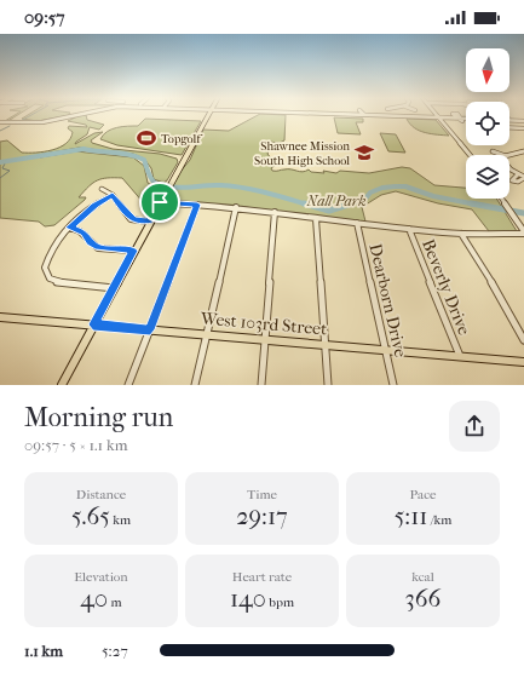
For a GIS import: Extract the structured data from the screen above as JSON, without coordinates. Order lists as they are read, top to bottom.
{
  "streets": {
    "main road": ["West 103rd Street"],
    "street": ["Beverly Drive", "Dearborn Drive"]
  },
  "crossings": [
    ["Beverly Drive", "West 103rd Street"],
    ["Dearborn Drive", "West 103rd Street"]
  ],
  "parks": ["Nall Park"],
  "places": {
    "sports": ["Topgolf"],
    "school or university": ["Shawnee Mission South High School"]
  },
  "north": "bottom",
  "page": {
    "status": "09:57",
    "heading": ["Morning run", "09:57 · 5 × 1.1 km"],
    "stats": [
      ["Distance", "5.65 km"],
      ["Time", "29:17"],
      ["Pace", "5:11 /km"],
      ["Elevation", "40 m"],
      ["Heart rate", "140 bpm"],
      ["kcal", "366"]
    ],
    "list": [
      {
        "name": "1.1 km",
        "note": "5:27"
      }
    ]
  }
}
